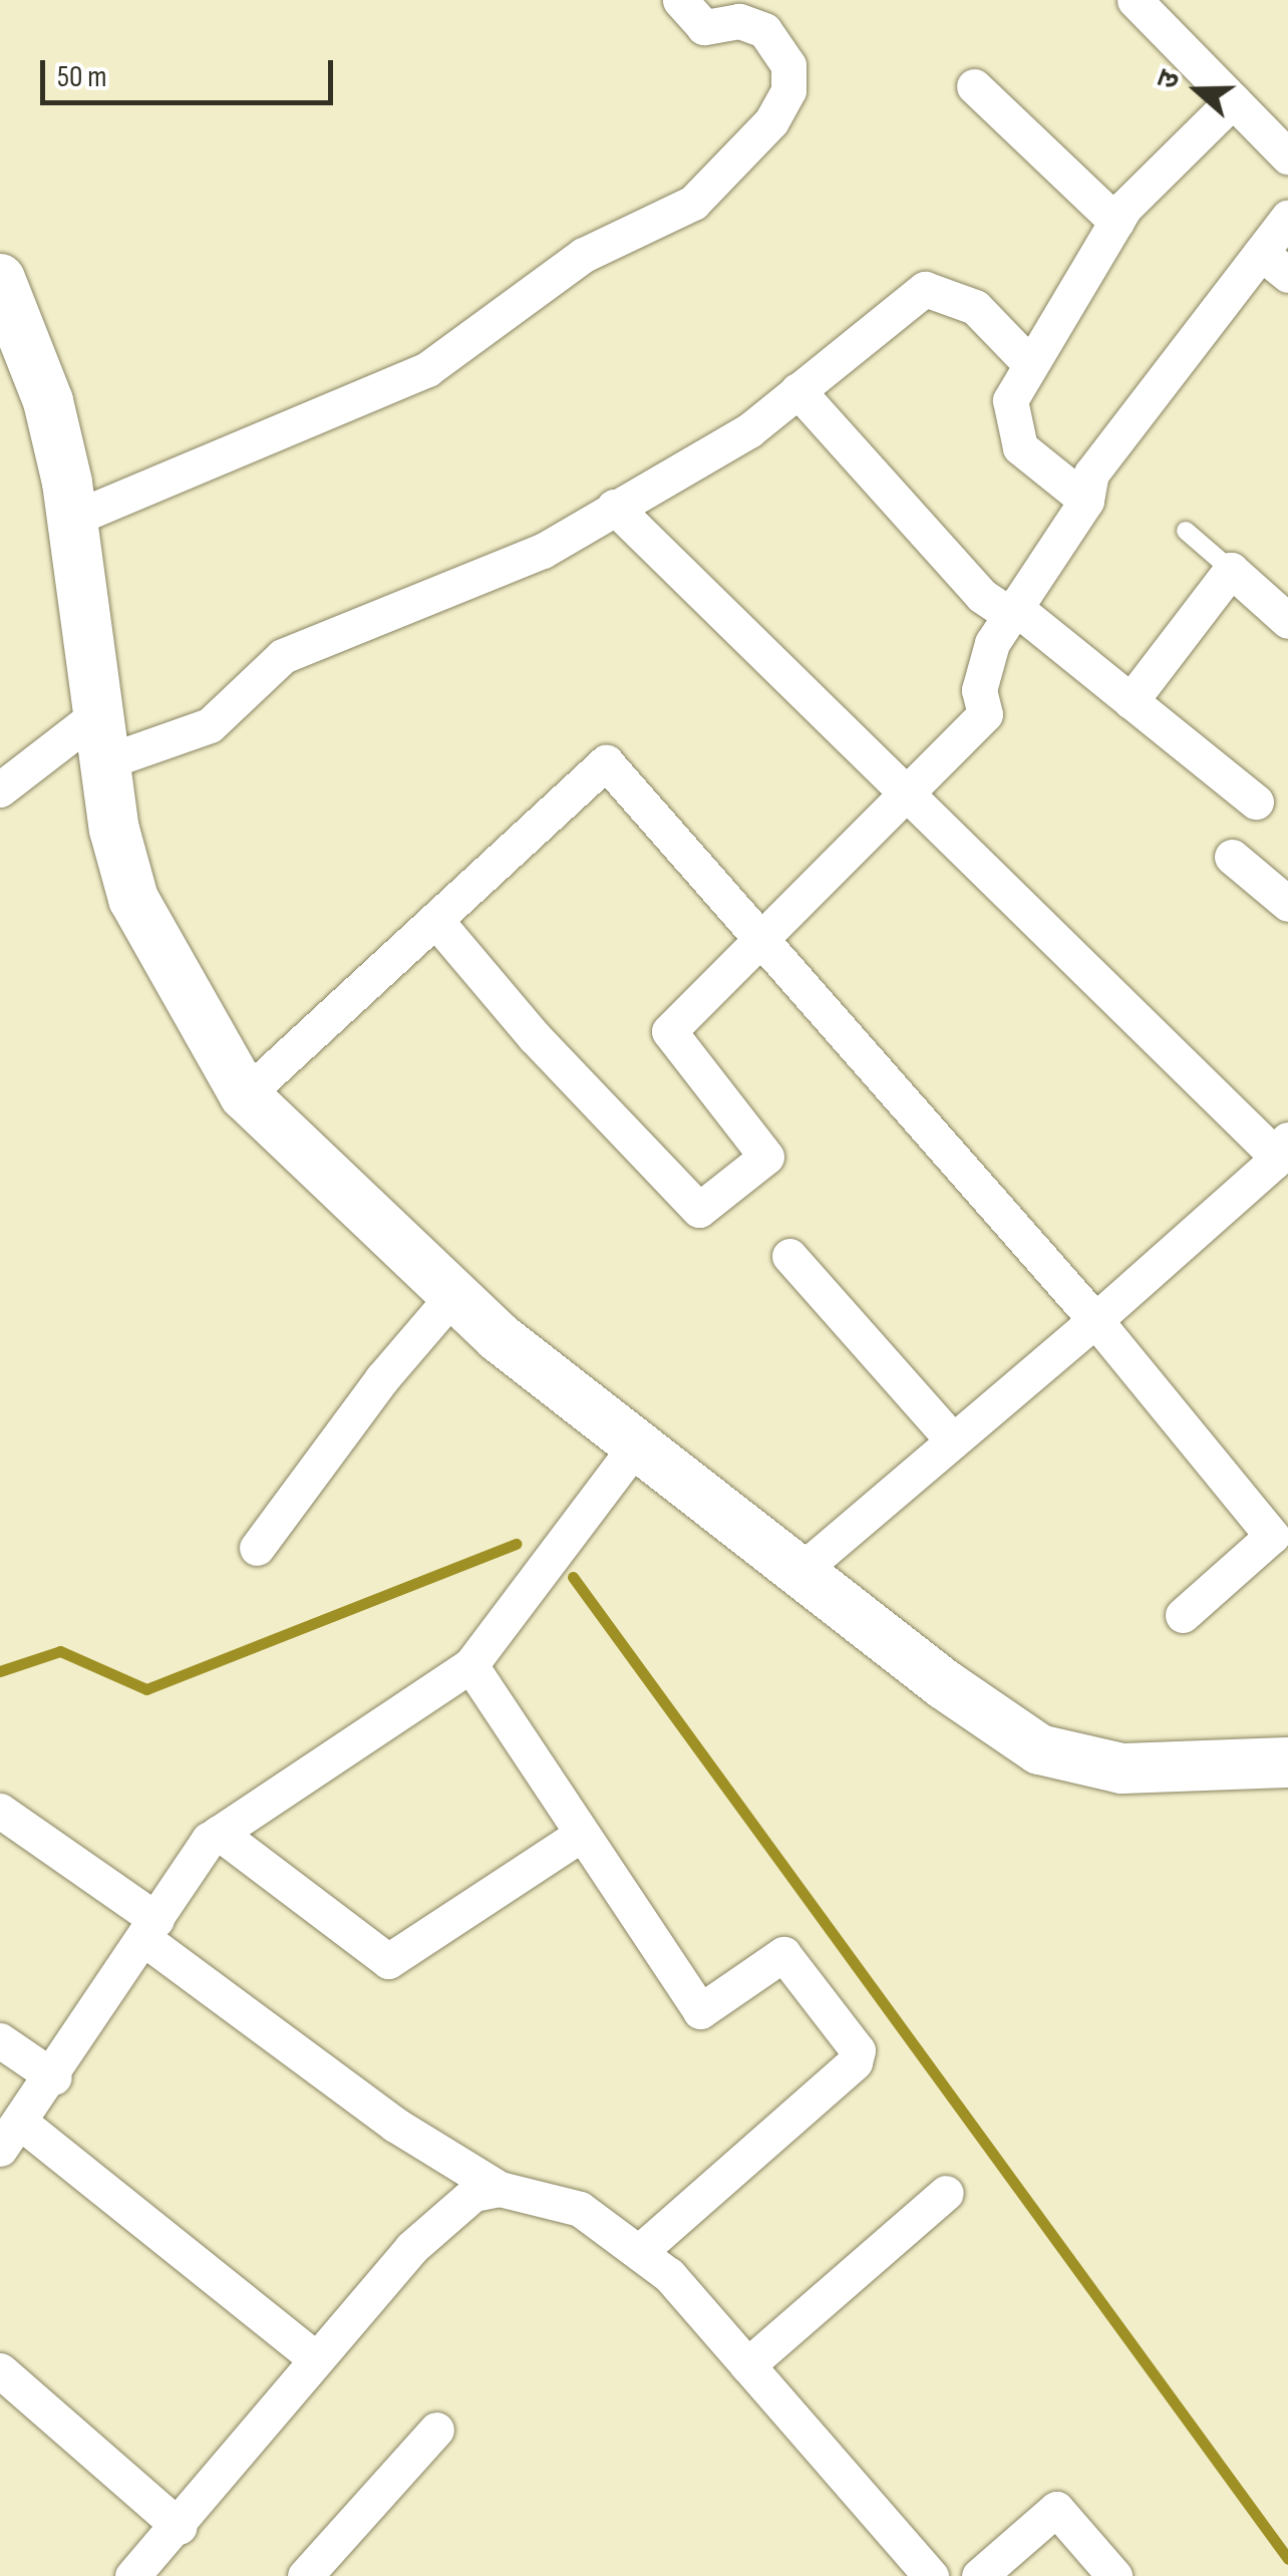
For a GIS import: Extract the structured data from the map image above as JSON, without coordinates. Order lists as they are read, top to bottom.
{
  "scale_bar": "50 m",
  "north": "left"
}
